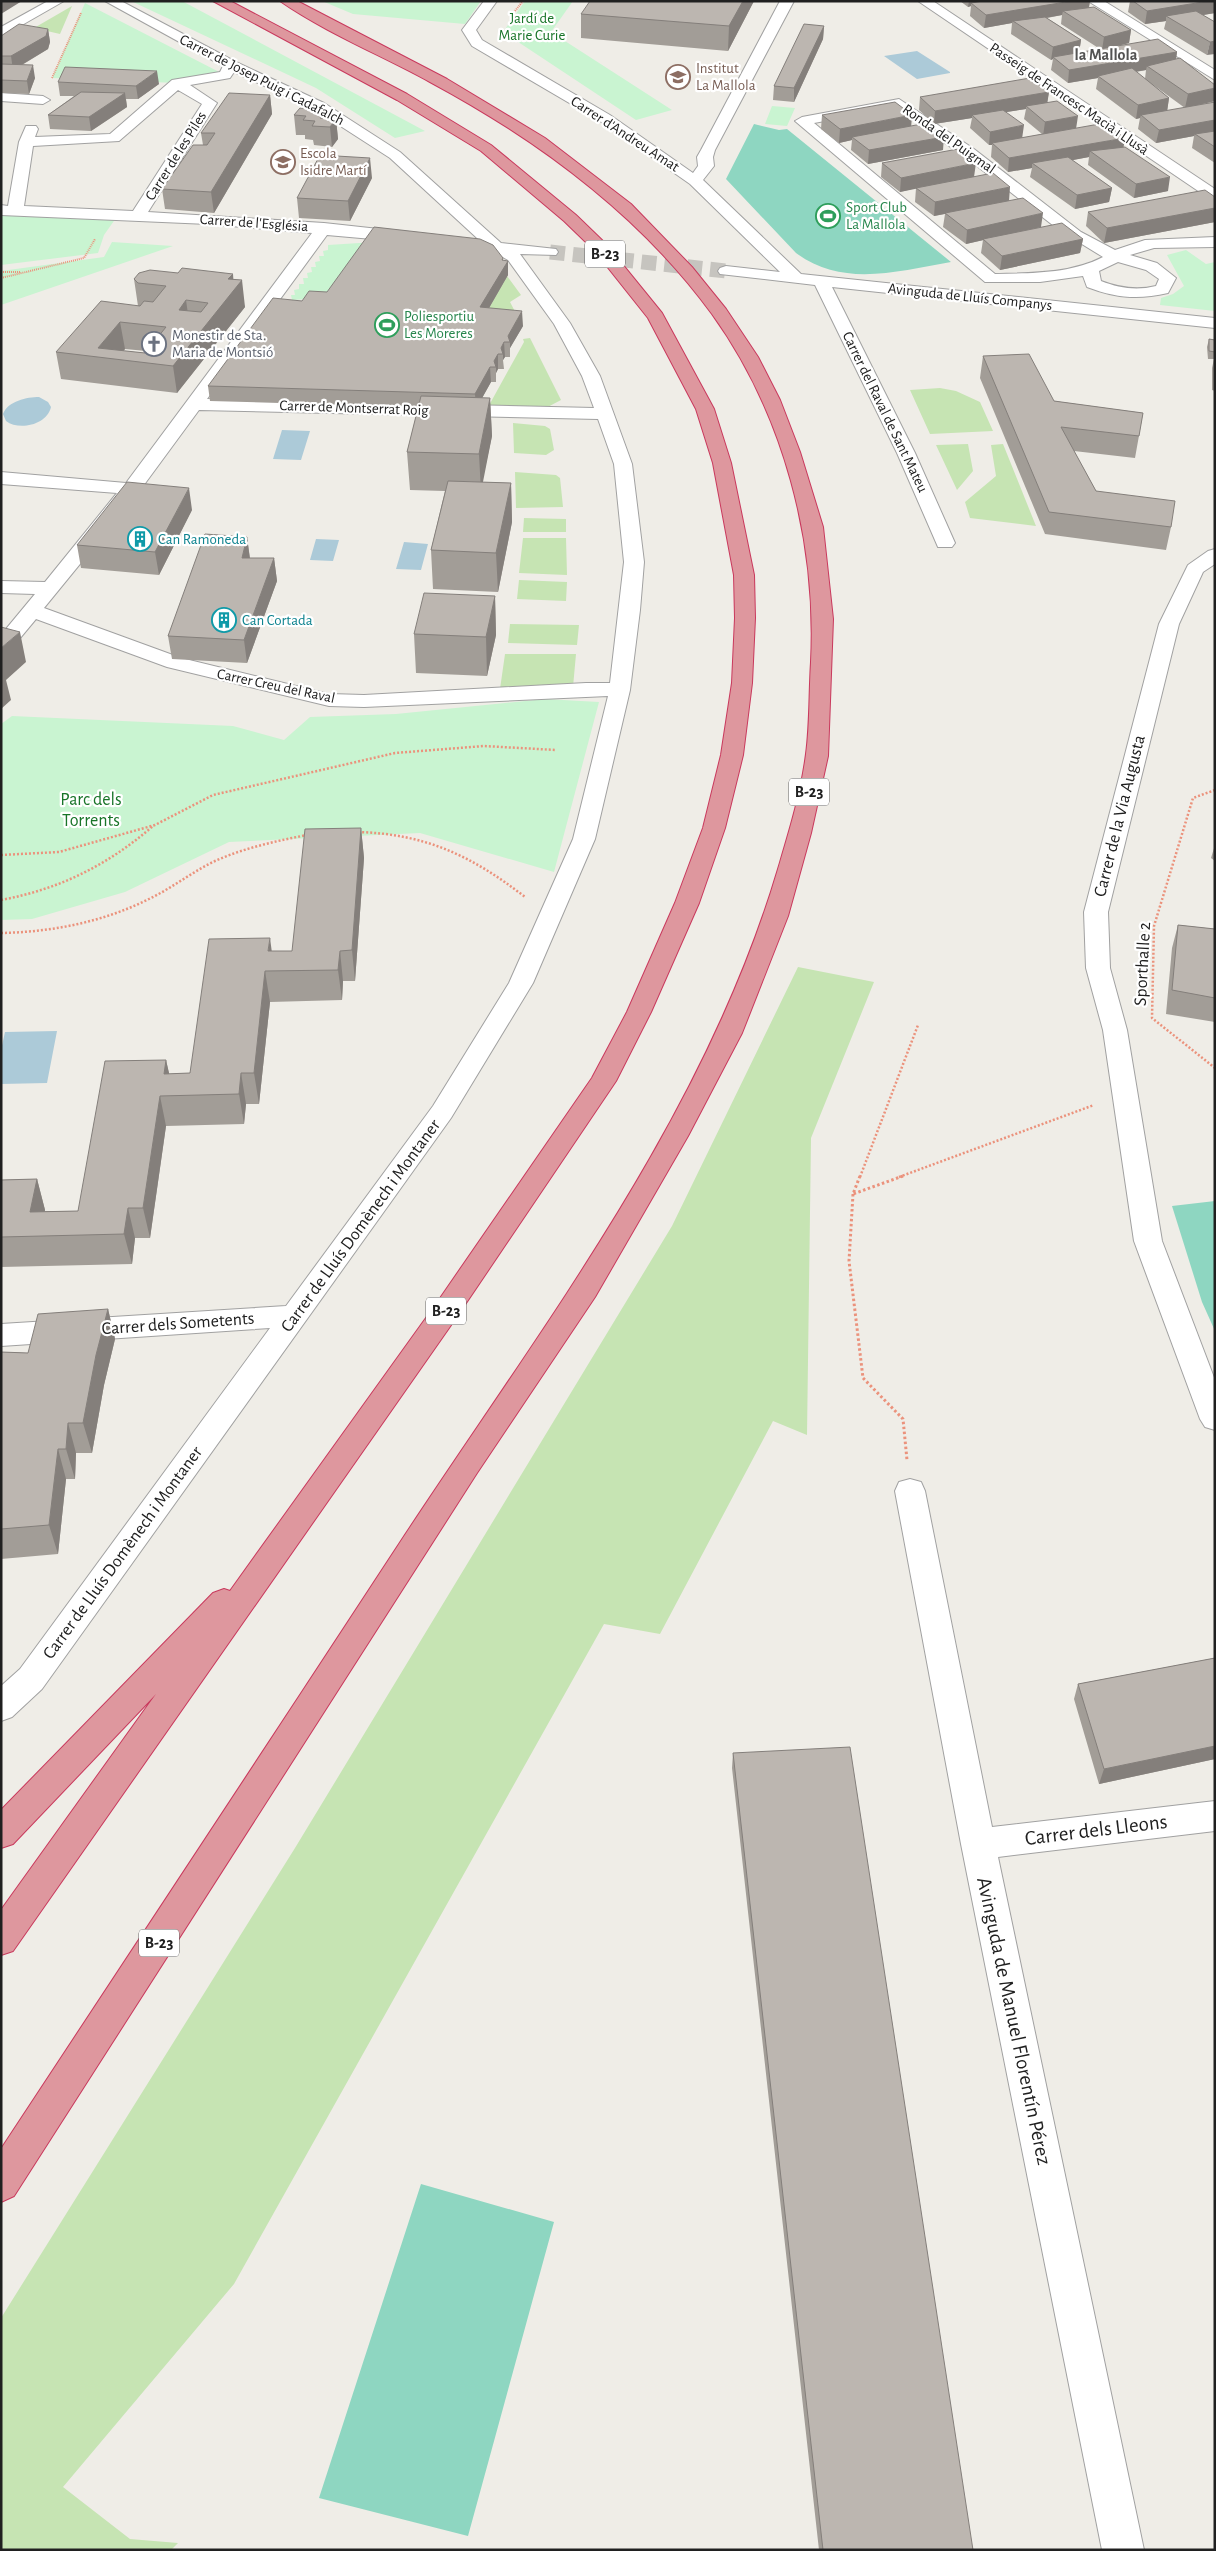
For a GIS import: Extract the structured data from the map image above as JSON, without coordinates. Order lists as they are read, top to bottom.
{
  "streets": {
    "highway": ["B-23"],
    "street": [
      "Carrer de Josep Puig i Cadafalch",
      "Passeig de Francesc Macià i Llusà",
      "Carrer d'Andreu Amat",
      "Ronda del Puigmal",
      "Carrer de les Piles",
      "Carrer de l'Església",
      "Avinguda de Lluís Companys",
      "Carrer de Montserrat Roig",
      "Carrer del Raval de Sant Mateu",
      "Carrer Creu del Raval",
      "Carrer de la Via Augusta",
      "Carrer de Lluís Domènech i Montaner",
      "Carrer dels Sometents",
      "Carrer dels Lleons",
      "Avinguda de Manuel Florentín Pérez"
    ],
    "path": ["Sporthalle 2"]
  },
  "crossings": [
    ["Carrer de Josep Puig i Cadafalch", "Carrer de Montserrat Roig"],
    ["Carrer de Josep Puig i Cadafalch", "Carrer de Lluís Domènech i Montaner"],
    ["Carrer d'Andreu Amat", "Avinguda de Lluís Companys"],
    ["Carrer de les Piles", "Carrer de l'Església"],
    ["Carrer de l'Església", "Carrer de Montserrat Roig"],
    ["Carrer de l'Església", "Carrer Creu del Raval"],
    ["Avinguda de Lluís Companys", "Carrer del Raval de Sant Mateu"],
    ["Carrer de Montserrat Roig", "Carrer de Lluís Domènech i Montaner"],
    ["Carrer Creu del Raval", "Carrer de Lluís Domènech i Montaner"],
    ["Carrer de Lluís Domènech i Montaner", "Carrer dels Sometents"],
    ["Carrer dels Lleons", "Avinguda de Manuel Florentín Pérez"]
  ],
  "districts": ["la Mallola"],
  "parks": ["Jardí de Marie Curie", "Parc dels Torrents"],
  "places": {
    "school or university": ["Institut La Mallola", "Escola Isidre Martí"],
    "sports": ["Sport Club La Mallola", "Poliesportiu Les Moreres"],
    "church": ["Monestir de Sta. Maria de Montsió"],
    "building": ["Can Ramoneda", "Can Cortada"]
  }
}
